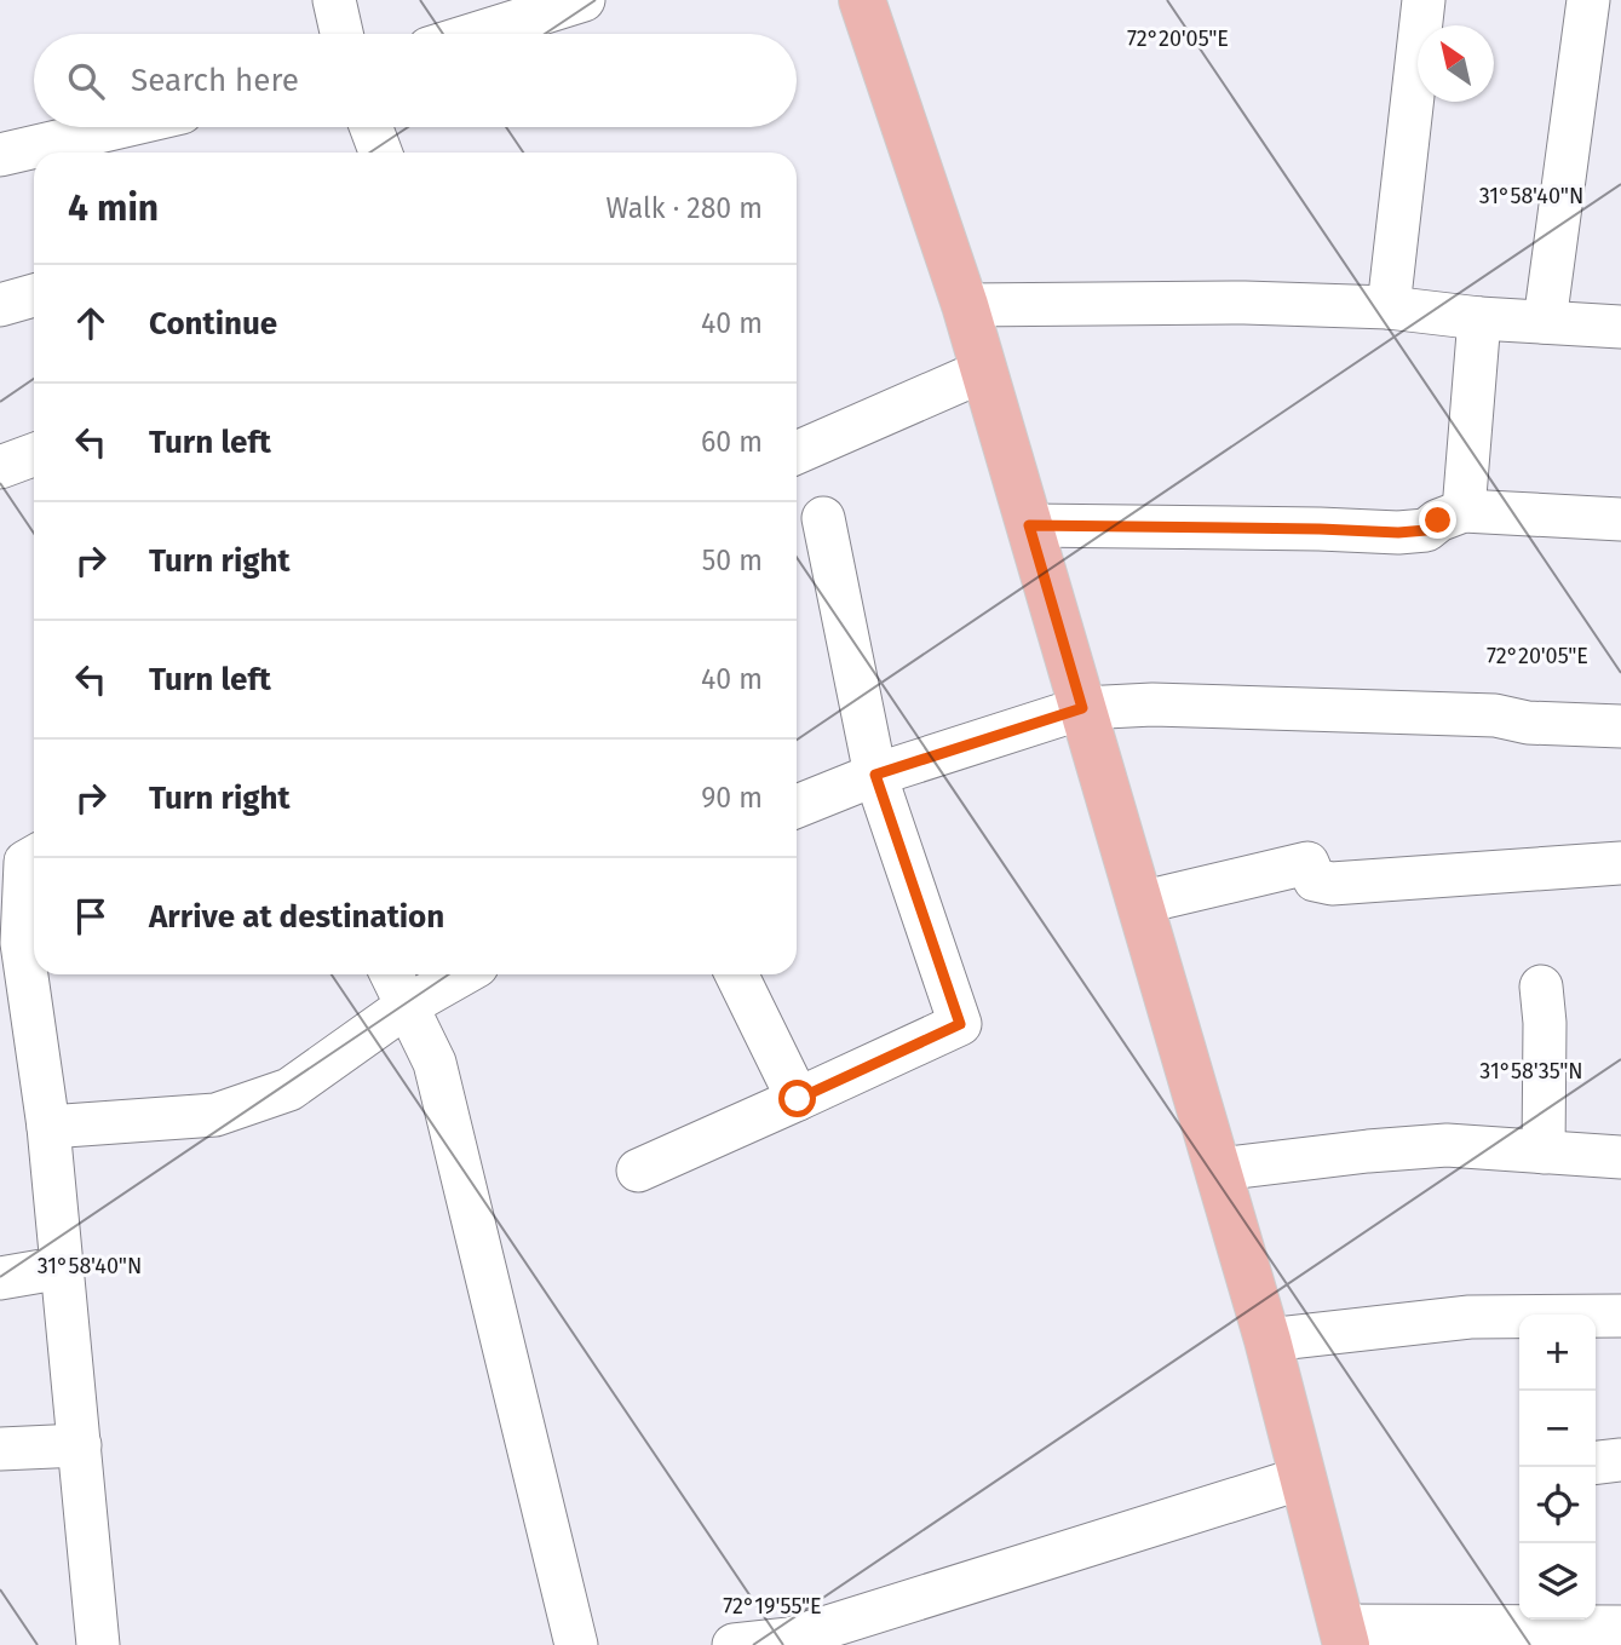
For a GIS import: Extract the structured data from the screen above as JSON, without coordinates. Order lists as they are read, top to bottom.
{
  "north": "top left",
  "page": {
    "search": "Search here",
    "heading": ["4 min", "Walk · 280 m"],
    "list": [
      ["Continue", "40 m"],
      ["Turn left", "60 m"],
      ["Turn right", "50 m"],
      ["Turn left", "40 m"],
      ["Turn right", "90 m"],
      "Arrive at destination"
    ],
    "map_buttons": ["+", "−"]
  },
  "coordinates": [
    "72°20'05\"E",
    "31°58'40\"N",
    "31°58'35\"N",
    "72°19'55\"E"
  ]
}
